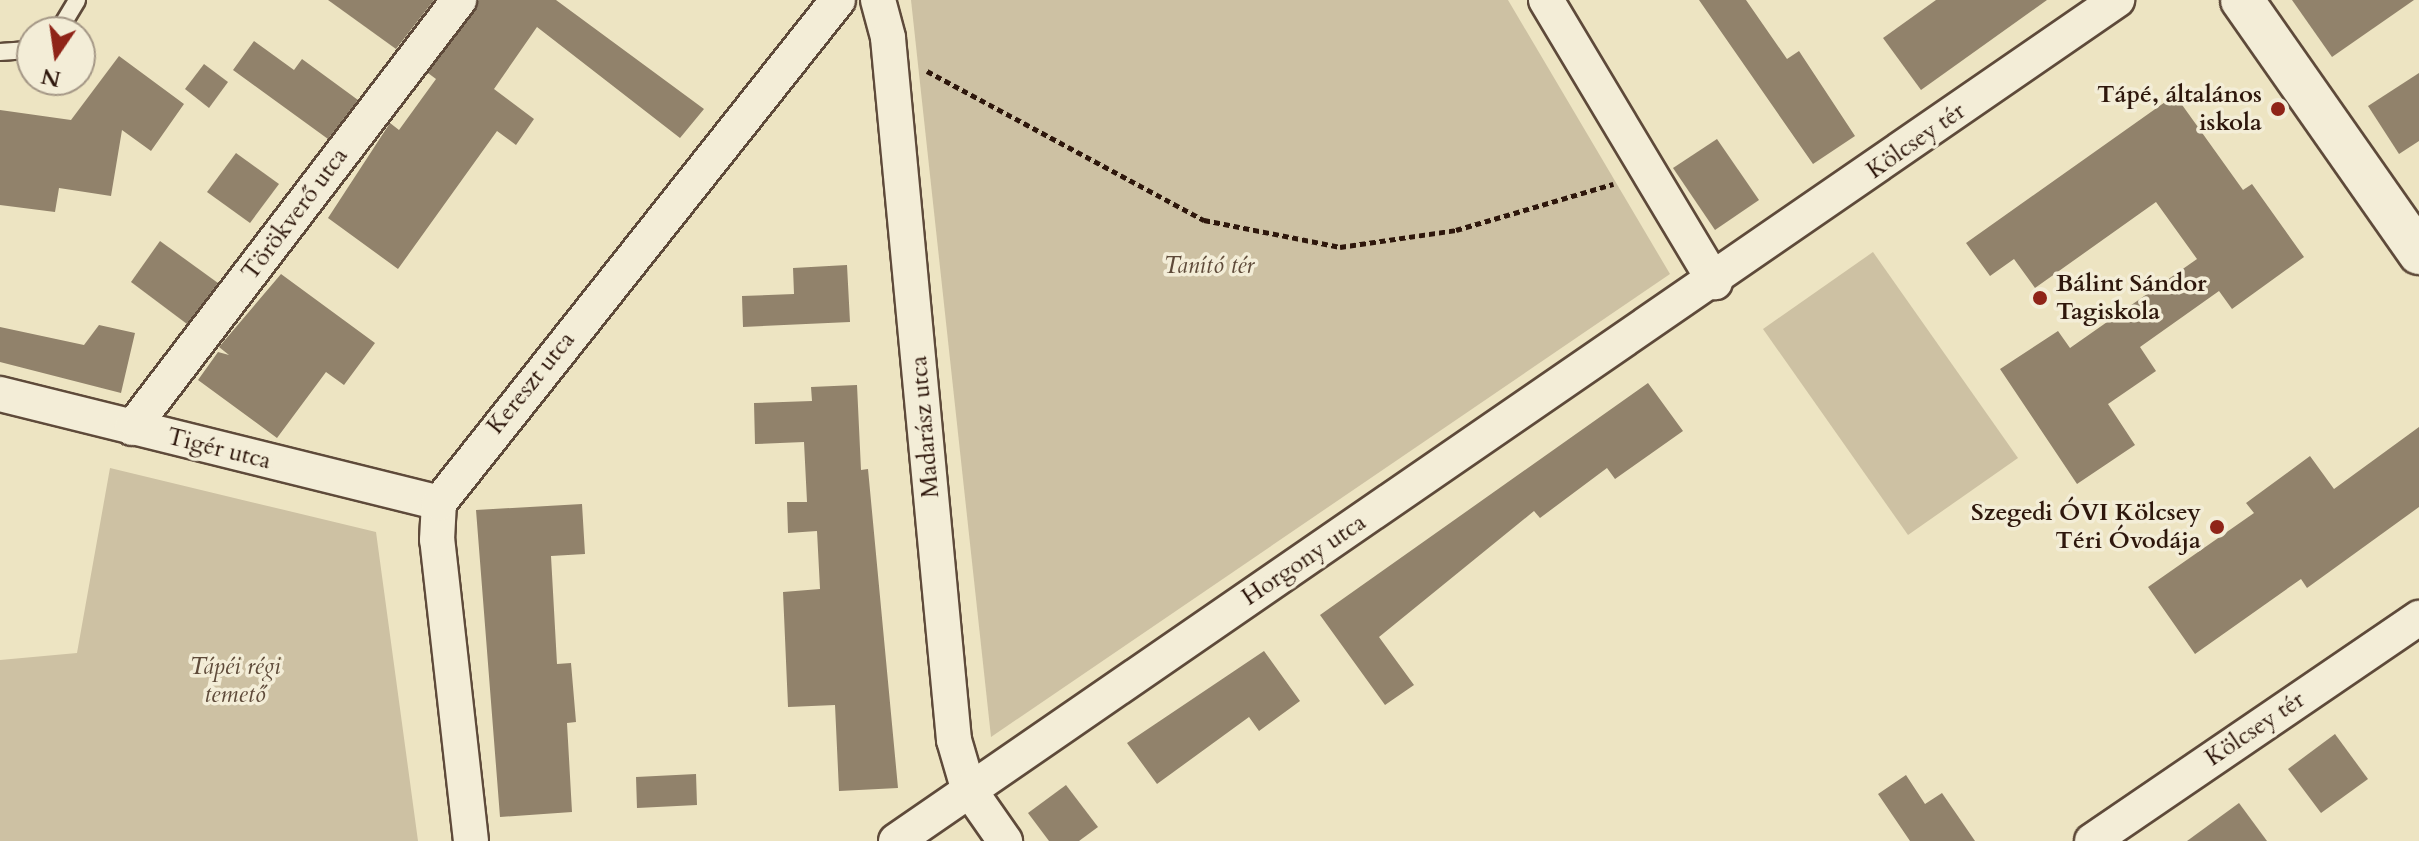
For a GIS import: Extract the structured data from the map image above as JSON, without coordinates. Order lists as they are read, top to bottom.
{
  "streets": {
    "street": [
      "Kölcsey tér",
      "Törökverő utca",
      "Kereszt utca",
      "Madarász utca",
      "Tigér utca",
      "Horgony utca"
    ]
  },
  "crossings": [
    ["Kölcsey tér", "Horgony utca"],
    ["Törökverő utca", "Tigér utca"],
    ["Kereszt utca", "Tigér utca"],
    ["Madarász utca", "Horgony utca"]
  ],
  "parks": ["Tanító tér", "Tápéi régi temető"],
  "places": ["Tápé, általános iskola", "Bálint Sándor Tagiskola", "Szegedi ÓVI Kölcsey Téri Óvodája"],
  "north": "bottom"
}
